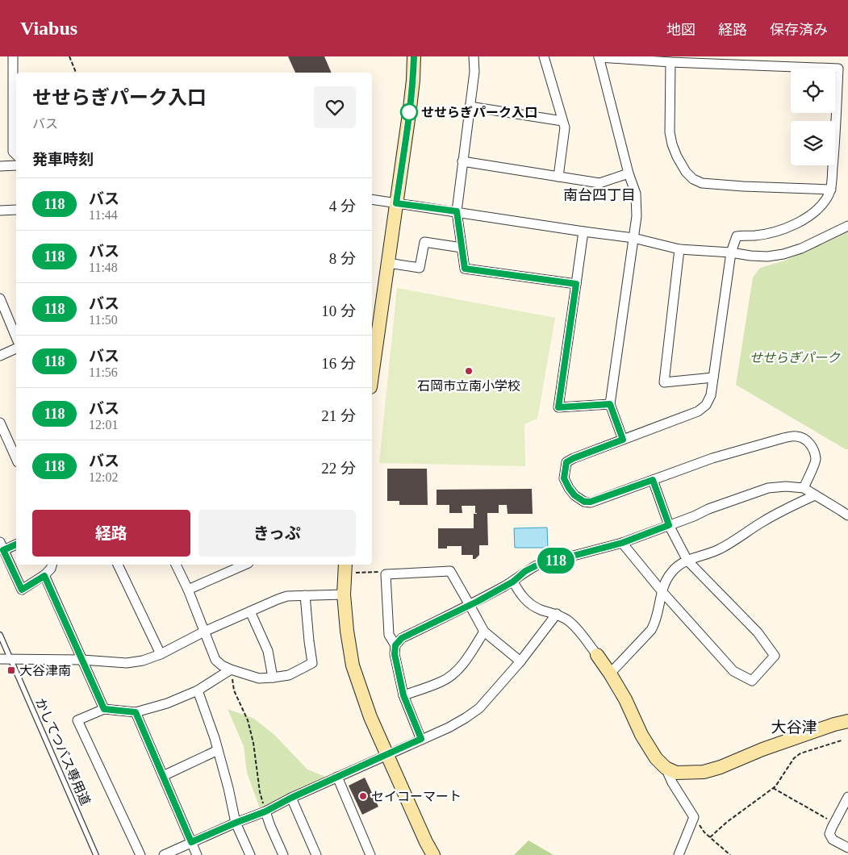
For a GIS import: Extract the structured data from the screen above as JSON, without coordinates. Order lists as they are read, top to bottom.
{
  "streets": {
    "lane": ["かしてつバス専用道"]
  },
  "districts": ["南台四丁目", "大谷津"],
  "parks": ["せせらぎパーク"],
  "places": {
    "other": ["せせらぎパーク入口", "石岡市立南小学校", "セイコーマート"],
    "transit": ["大谷津南"]
  },
  "lines": ["bus line 118"],
  "page": {
    "header": "Viabus",
    "nav": ["地図", "経路", "保存済み"],
    "on_map": "118",
    "heading": [
      ["せせらぎパーク入口", "バス"],
      "発車時刻"
    ],
    "list": [
      {
        "mark": "118",
        "name": "バス",
        "note": "11:44",
        "value": "4 分"
      },
      {
        "mark": "118",
        "name": "バス",
        "note": "11:48",
        "value": "8 分"
      },
      {
        "mark": "118",
        "name": "バス",
        "note": "11:50",
        "value": "10 分"
      },
      {
        "mark": "118",
        "name": "バス",
        "note": "11:56",
        "value": "16 分"
      },
      {
        "mark": "118",
        "name": "バス",
        "note": "12:01",
        "value": "21 分"
      },
      {
        "mark": "118",
        "name": "バス",
        "note": "12:02",
        "value": "22 分"
      }
    ],
    "buttons": ["経路", "きっぷ"]
  }
}
